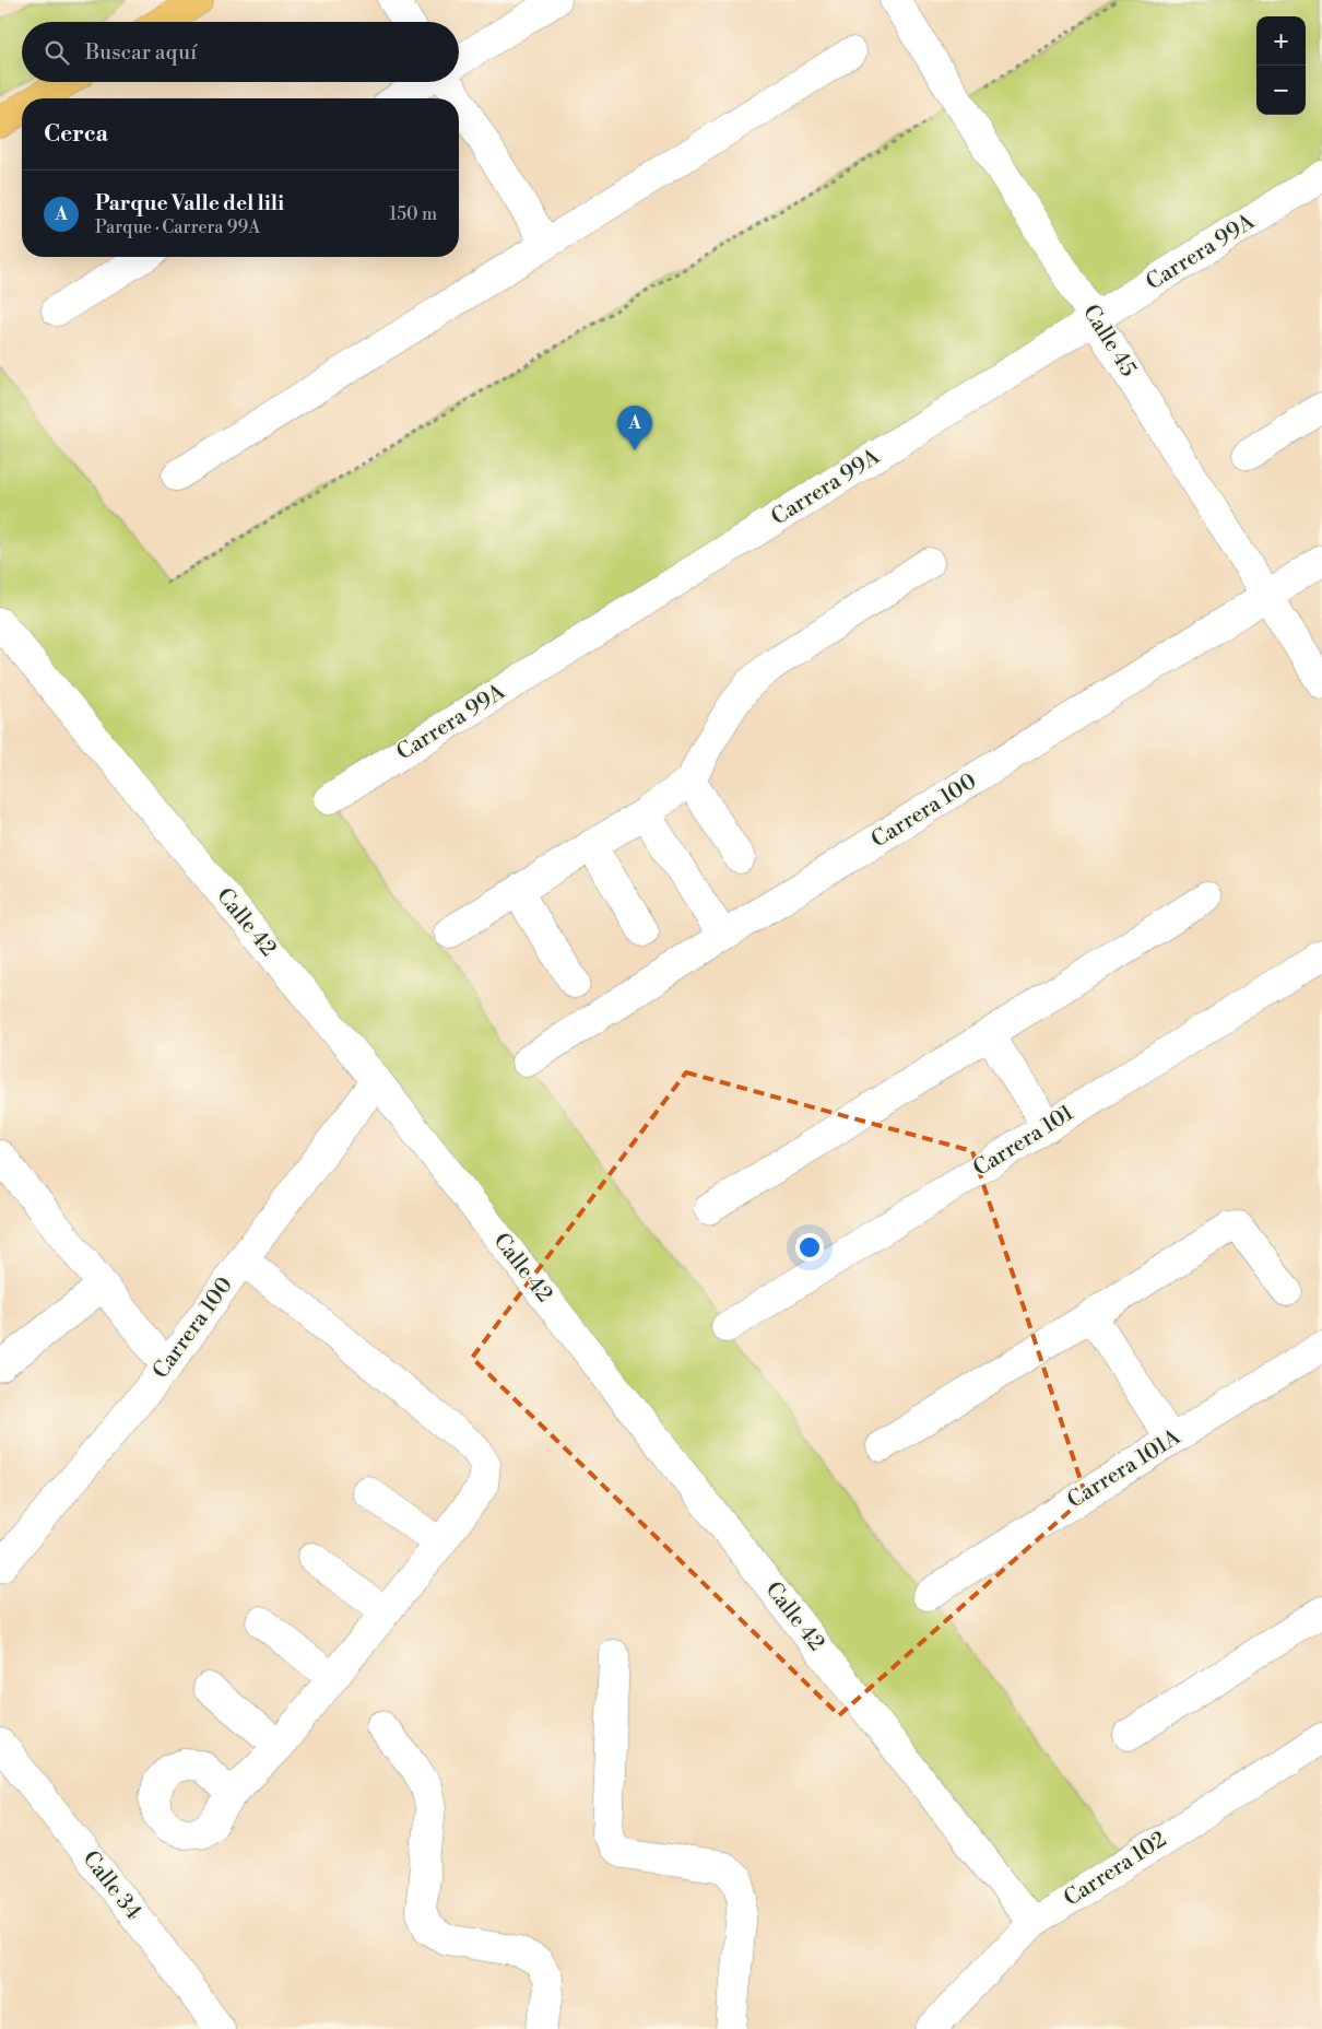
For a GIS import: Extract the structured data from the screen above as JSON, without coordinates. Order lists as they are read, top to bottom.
{
  "streets": {
    "street": [
      "Carrera 99A",
      "Calle 45",
      "Carrera 100",
      "Calle 42",
      "Carrera 101",
      "Carrera 101A",
      "Carrera 102",
      "Calle 34"
    ]
  },
  "crossings": [
    ["Carrera 99A", "Calle 45"],
    ["Calle 45", "Carrera 100"],
    ["Carrera 100", "Calle 42"],
    ["Calle 42", "Carrera 102"]
  ],
  "page": {
    "map_buttons": ["+", "−"],
    "search": "Buscar aquí",
    "heading": "Cerca",
    "list": [
      {
        "mark": "A",
        "name": "Parque Valle del lili",
        "note": "Parque · Carrera 99A",
        "value": "150 m"
      }
    ],
    "pins": "A"
  }
}
